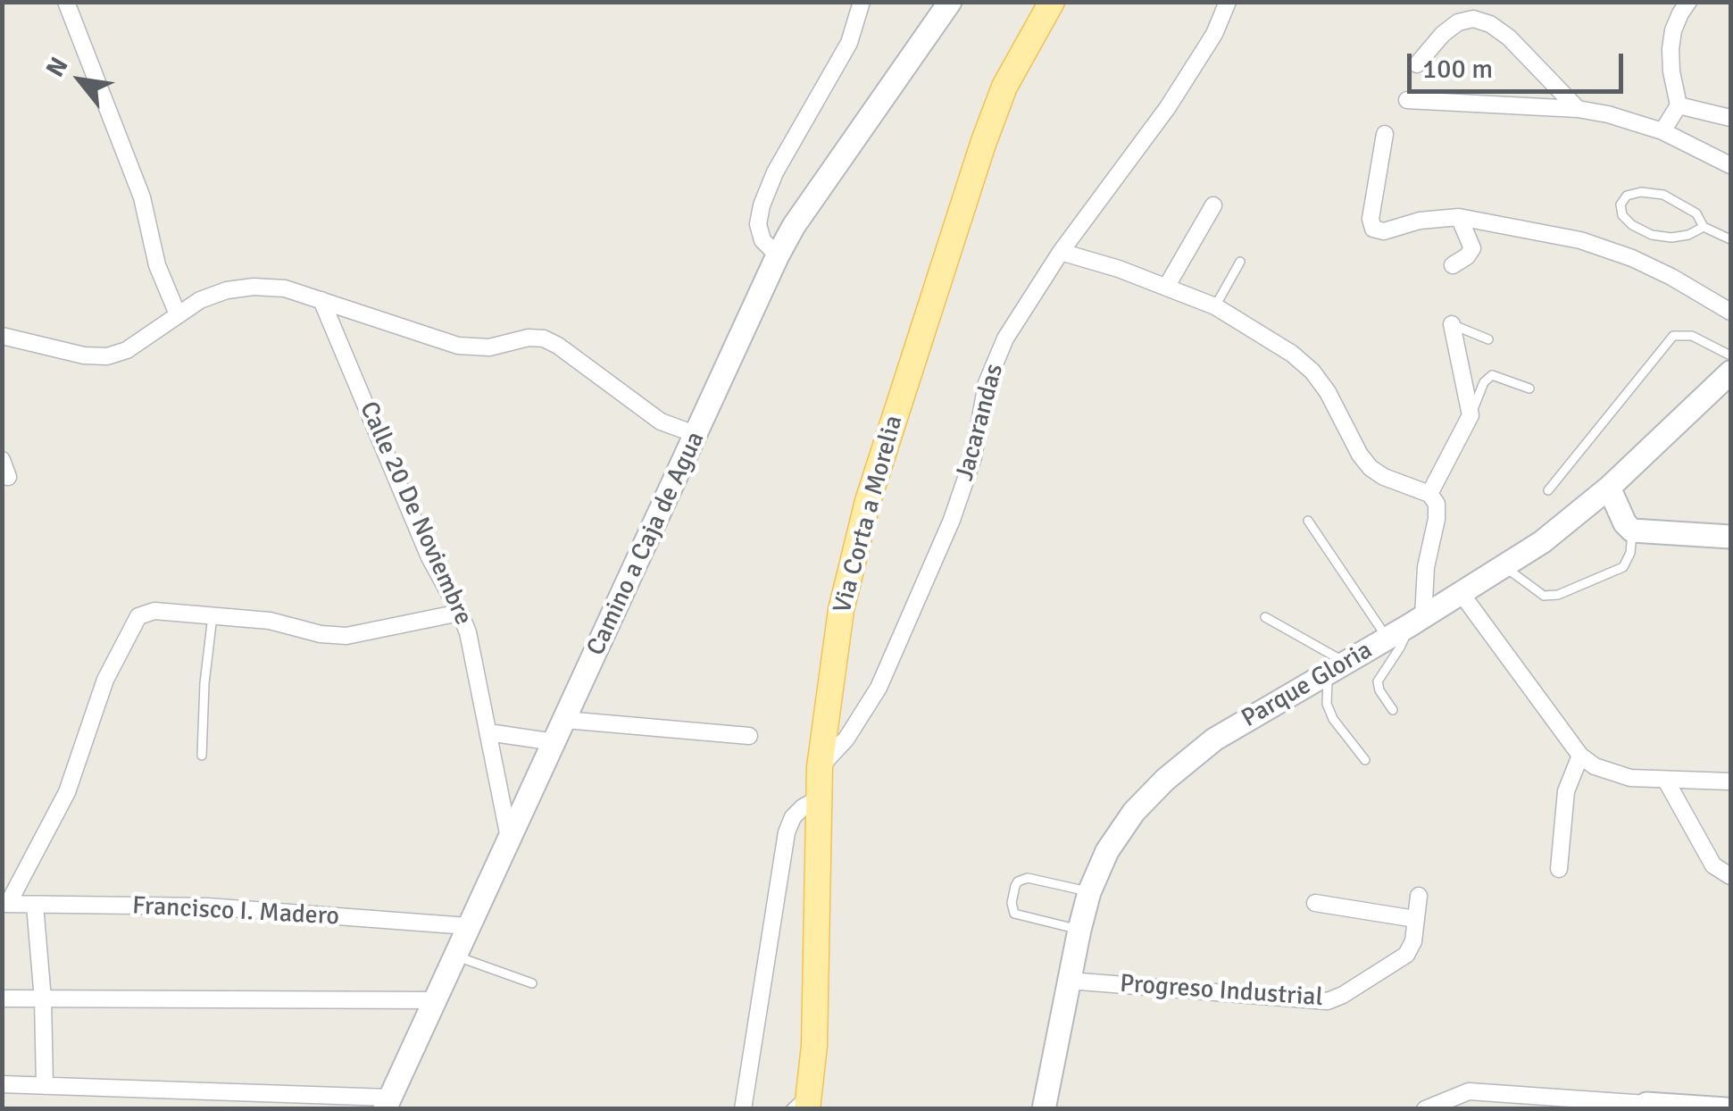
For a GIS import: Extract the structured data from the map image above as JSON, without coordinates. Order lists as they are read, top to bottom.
{
  "streets": {
    "main road": ["Via Corta a Morelia", "Camino a Caja de Agua", "Parque Gloria"],
    "street": [
      "Jacarandas",
      "Calle 20 De Noviembre",
      "Francisco I. Madero",
      "Progreso Industrial"
    ]
  },
  "crossings": [
    ["Jacarandas", "Via Corta a Morelia"],
    ["Calle 20 De Noviembre", "Camino a Caja de Agua"],
    ["Camino a Caja de Agua", "Francisco I. Madero"],
    ["Parque Gloria", "Progreso Industrial"]
  ],
  "scale_bar": "100 m",
  "north": "top left"
}
